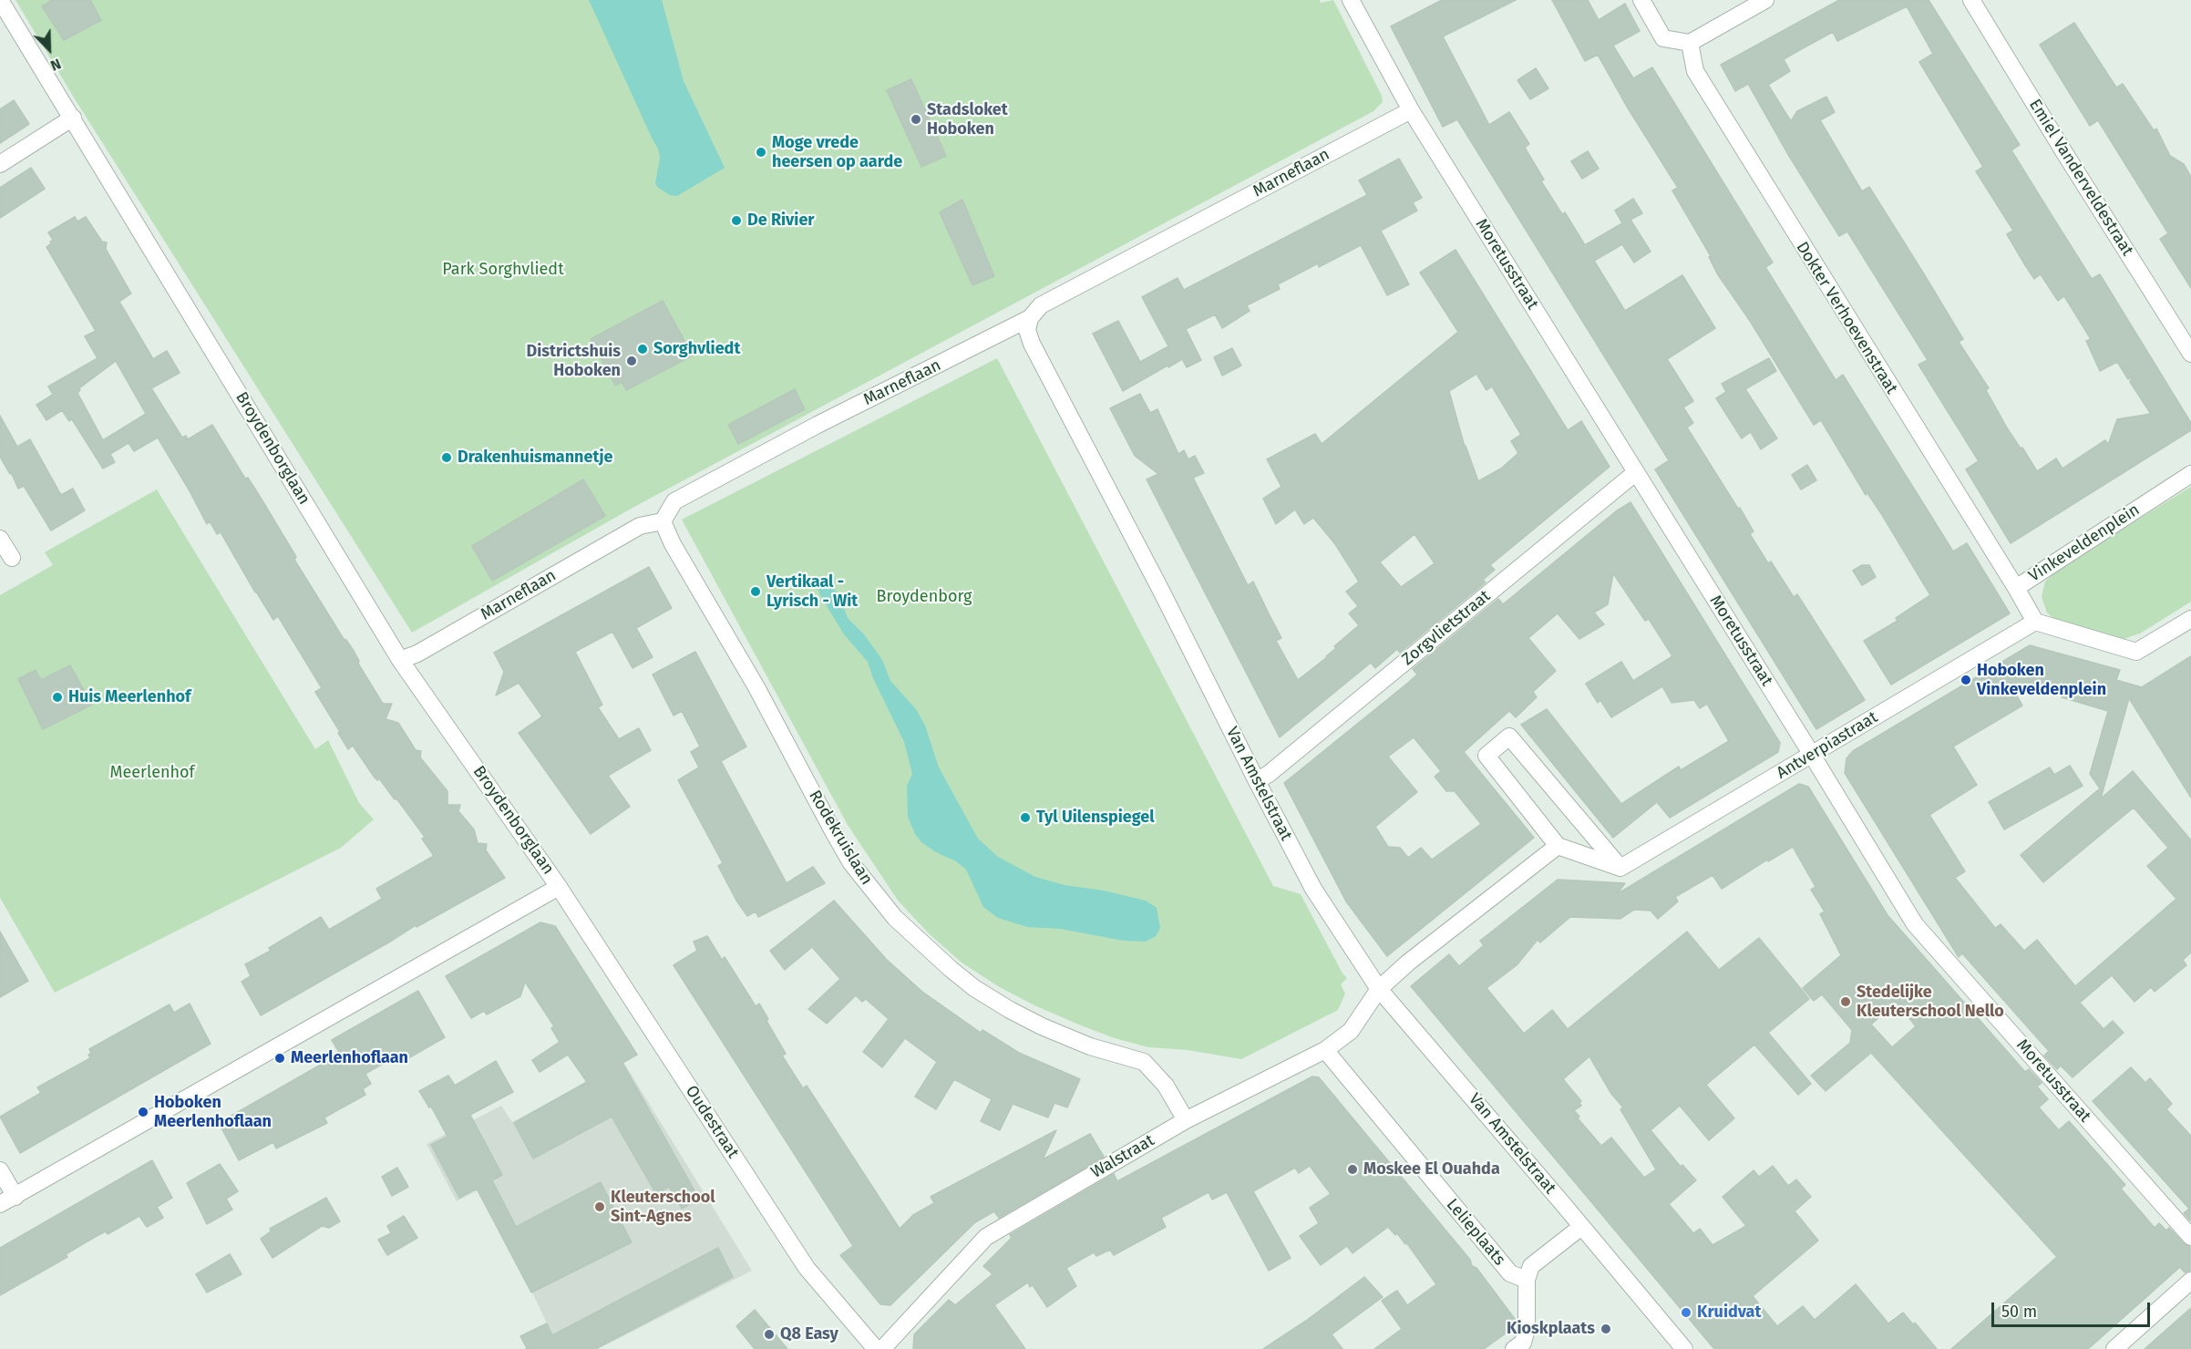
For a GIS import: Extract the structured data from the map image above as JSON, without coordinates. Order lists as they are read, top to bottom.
{
  "streets": {
    "street": [
      "Marneflaan",
      "Emiel Vanderveldestraat",
      "Moretusstraat",
      "Dokter Verhoevenstraat",
      "Broydenborglaan",
      "Vinkeveldenplein",
      "Zorgvlietstraat",
      "Antverpiastraat",
      "Van Amstelstraat",
      "Rodekruislaan",
      "Oudestraat",
      "Walstraat",
      "Lelieplaats"
    ]
  },
  "crossings": [
    ["Marneflaan", "Moretusstraat"],
    ["Marneflaan", "Broydenborglaan"],
    ["Marneflaan", "Van Amstelstraat"],
    ["Marneflaan", "Rodekruislaan"],
    ["Moretusstraat", "Zorgvlietstraat"],
    ["Moretusstraat", "Antverpiastraat"],
    ["Dokter Verhoevenstraat", "Vinkeveldenplein"],
    ["Broydenborglaan", "Oudestraat"],
    ["Vinkeveldenplein", "Antverpiastraat"],
    ["Zorgvlietstraat", "Van Amstelstraat"],
    ["Van Amstelstraat", "Walstraat"],
    ["Rodekruislaan", "Walstraat"],
    ["Walstraat", "Lelieplaats"]
  ],
  "parks": ["Park Sorghvliedt", "Broydenborg", "Meerlenhof"],
  "places": [
    "Stadsloket Hoboken",
    "Moge vrede heersen op aarde",
    "De Rivier",
    "Sorghvliedt",
    "Districtshuis Hoboken",
    "Drakenhuismannetje",
    "Vertikaal - Lyrisch - Wit",
    "Hoboken Vinkeveldenplein",
    "Huis Meerlenhof",
    "Tyl Uilenspiegel",
    "Stedelijke Kleuterschool Nello",
    "Meerlenhoflaan",
    "Hoboken Meerlenhoflaan",
    "Moskee El Ouahda",
    "Kleuterschool Sint-Agnes",
    "Kruidvat",
    "Kioskplaats",
    "Q8 Easy"
  ],
  "scale_bar": "50 m",
  "north": "bottom right"
}
